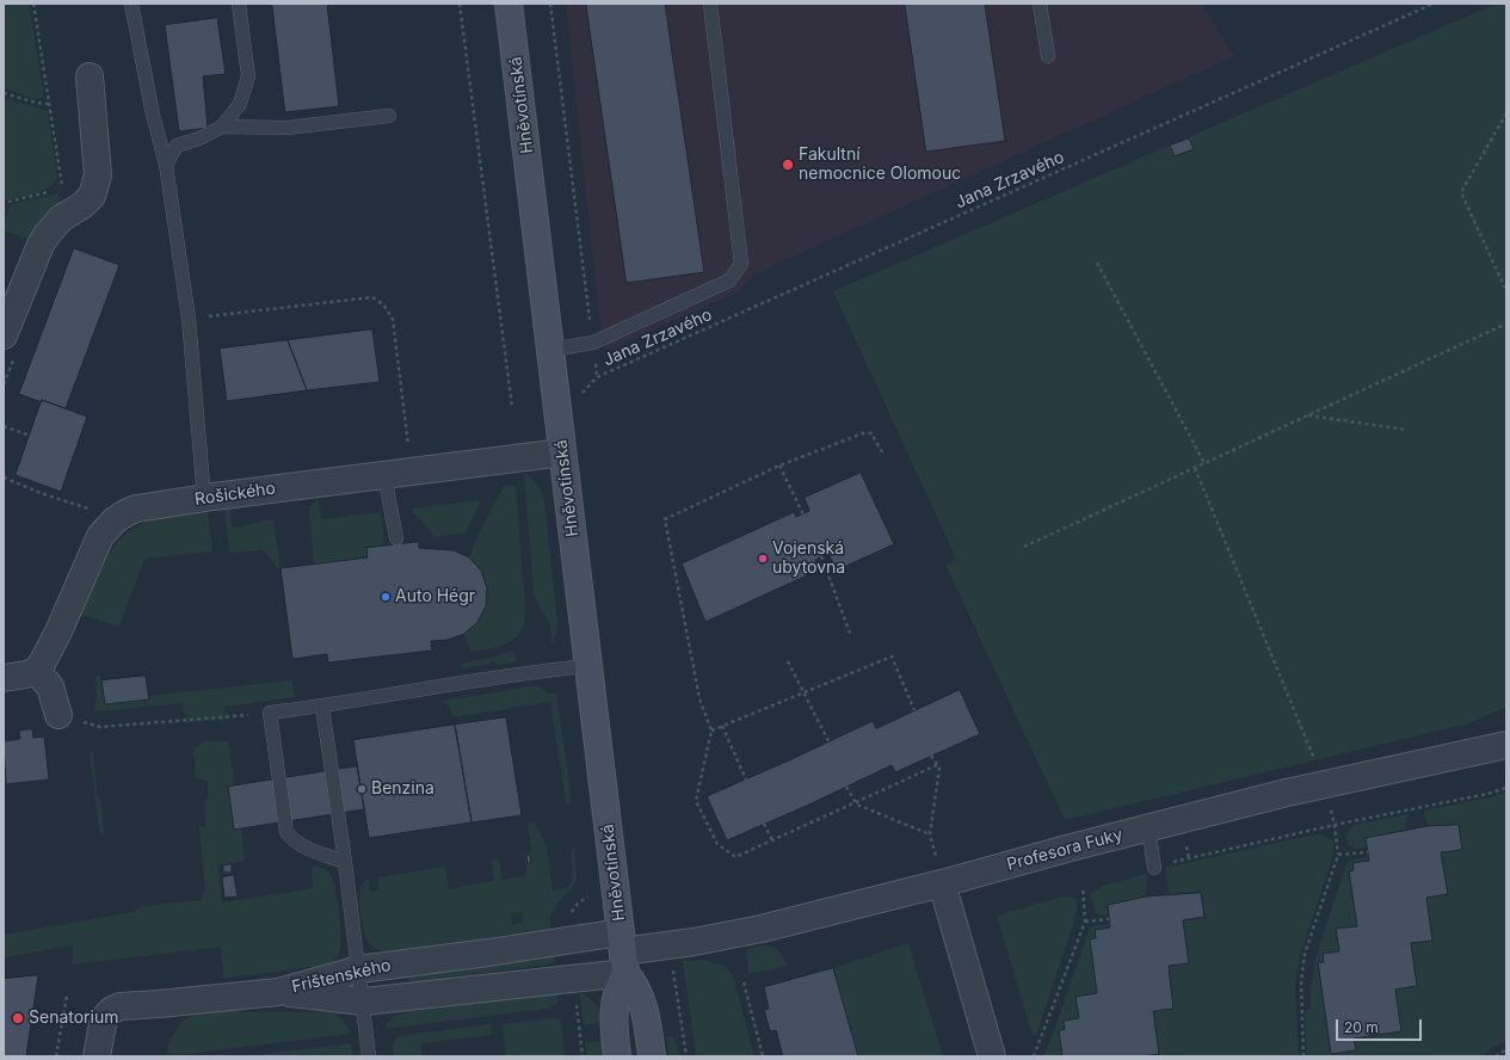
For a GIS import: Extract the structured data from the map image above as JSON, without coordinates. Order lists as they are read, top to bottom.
{
  "streets": {
    "street": [
      "Hněvotínská",
      "Rošického",
      "Profesora Fuky",
      "Frištenského"
    ],
    "path": ["Jana Zrzavého"]
  },
  "crossings": [
    ["Hněvotínská", "Rošického"],
    ["Hněvotínská", "Profesora Fuky"],
    ["Hněvotínská", "Frištenského"],
    ["Profesora Fuky", "Frištenského"]
  ],
  "places": [
    "Fakultní nemocnice Olomouc",
    "Vojenská ubytovna",
    "Auto Hégr",
    "Benzina",
    "Senatorium"
  ],
  "scale_bar": "20 m"
}
